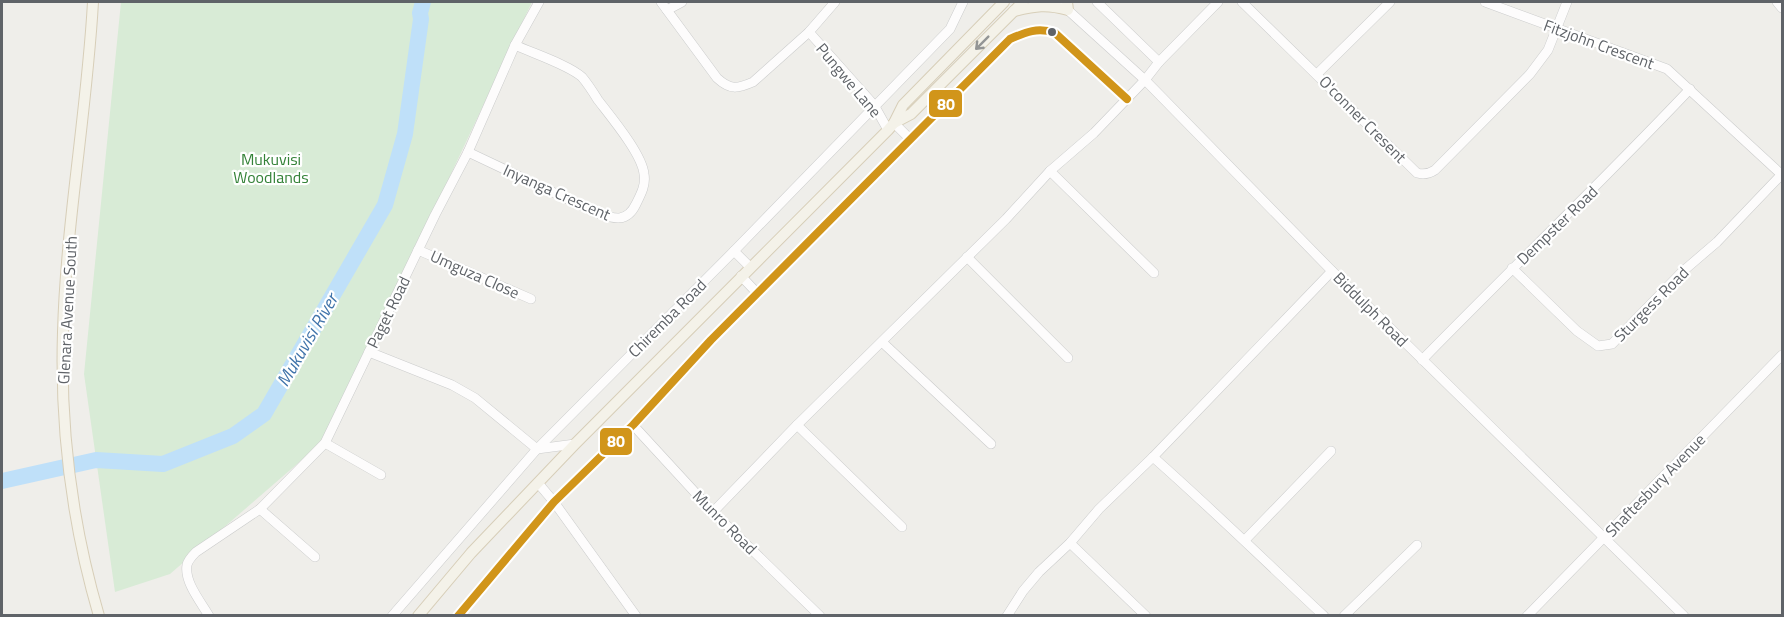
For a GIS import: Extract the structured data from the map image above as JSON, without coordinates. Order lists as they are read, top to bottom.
{
  "streets": {
    "main road": ["Glenara Avenue South", "Chiremba Road"],
    "street": [
      "Fitzjohn Crescent",
      "Pungwe Lane",
      "O'conner Cresent",
      "Inyanga Crescent",
      "Dempster Road",
      "Umguza Close",
      "Sturgess Road",
      "Biddulph Road",
      "Paget Road",
      "Shaftesbury Avenue",
      "Munro Road"
    ]
  },
  "crossings": [
    ["Fitzjohn Crescent", "O'conner Cresent"],
    ["Fitzjohn Crescent", "Dempster Road"],
    ["Fitzjohn Crescent", "Sturgess Road"],
    ["Pungwe Lane", "Chiremba Road"],
    ["Inyanga Crescent", "Paget Road"],
    ["Dempster Road", "Sturgess Road"],
    ["Dempster Road", "Biddulph Road"],
    ["Umguza Close", "Paget Road"],
    ["Biddulph Road", "Shaftesbury Avenue"]
  ],
  "water": ["Mukuvisi River"],
  "parks": ["Mukuvisi Woodlands"],
  "lines": ["transit line 80"]
}
